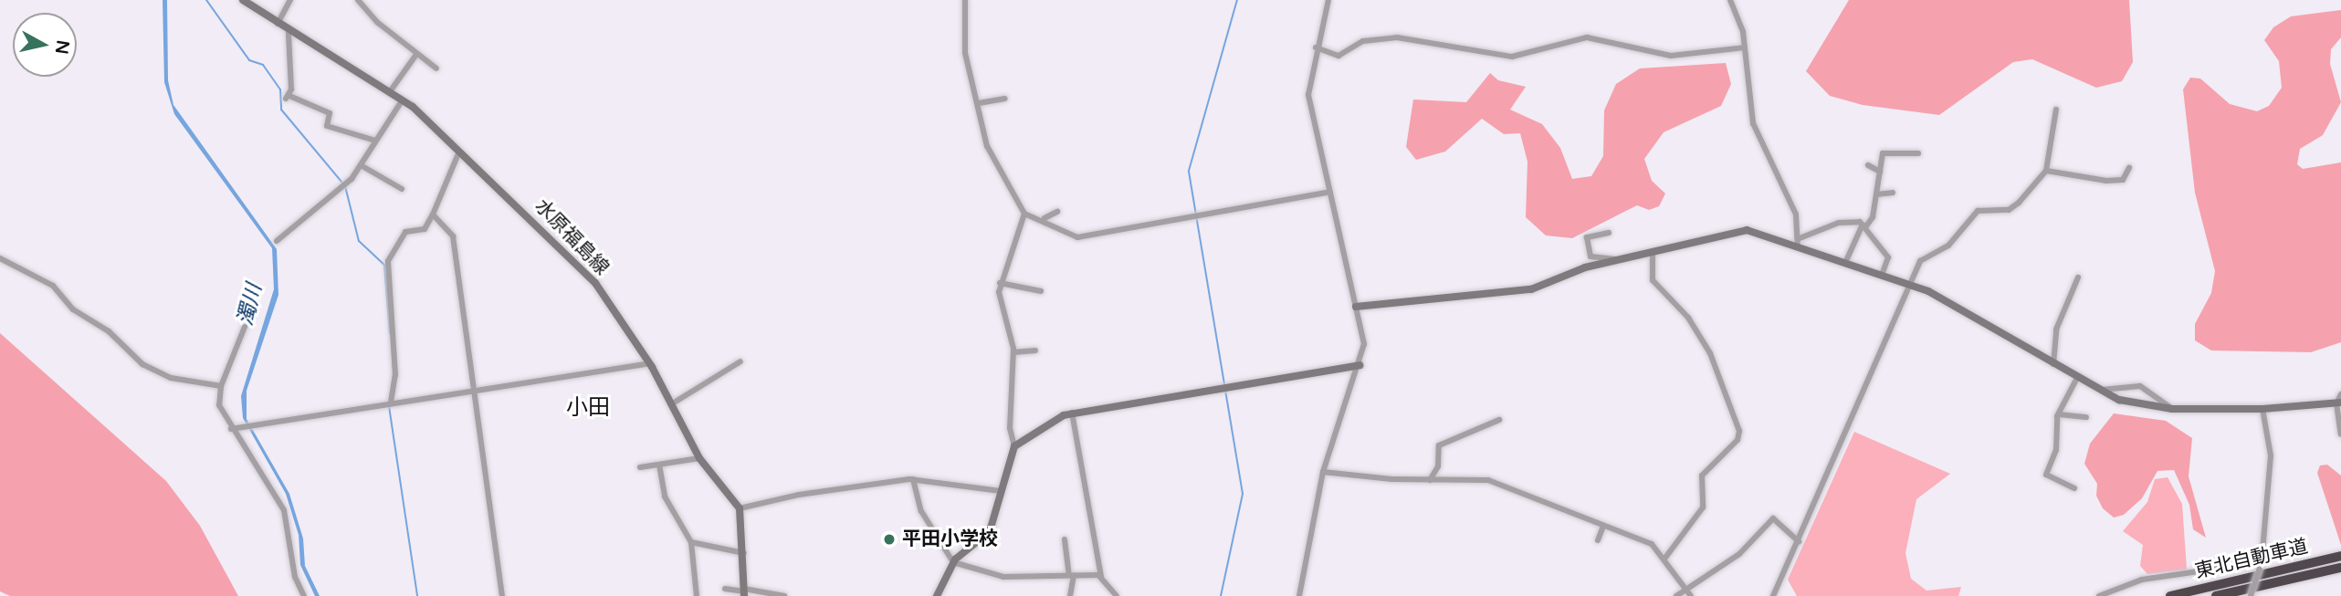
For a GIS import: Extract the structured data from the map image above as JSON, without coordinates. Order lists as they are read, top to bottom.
{
  "streets": {
    "highway": ["東北自動車道"],
    "street": ["水原福島線"]
  },
  "districts": ["小田"],
  "water": ["濁川"],
  "places": ["平田小学校"],
  "north": "right"
}
